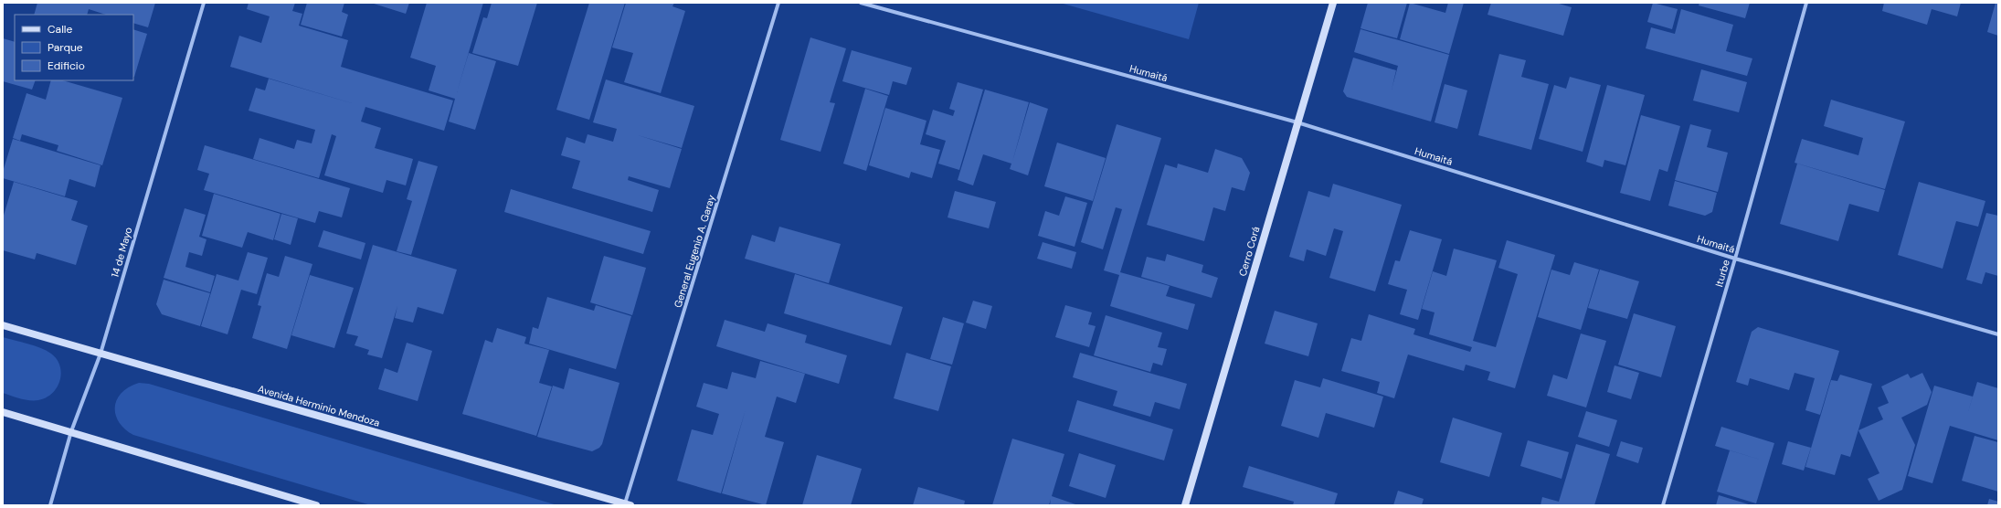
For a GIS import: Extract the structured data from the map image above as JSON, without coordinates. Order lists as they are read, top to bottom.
{
  "streets": {
    "street": [
      "Humaitá",
      "General Eugenio A. Garay",
      "Cerro Corá",
      "14 de Mayo",
      "Iturbe",
      "Avenida Herminio Mendoza"
    ]
  },
  "crossings": [
    ["Humaitá", "Cerro Corá"],
    ["Humaitá", "Iturbe"],
    ["General Eugenio A. Garay", "Avenida Herminio Mendoza"],
    ["14 de Mayo", "Avenida Herminio Mendoza"]
  ],
  "legend": ["Calle", "Parque", "Edificio"]
}
